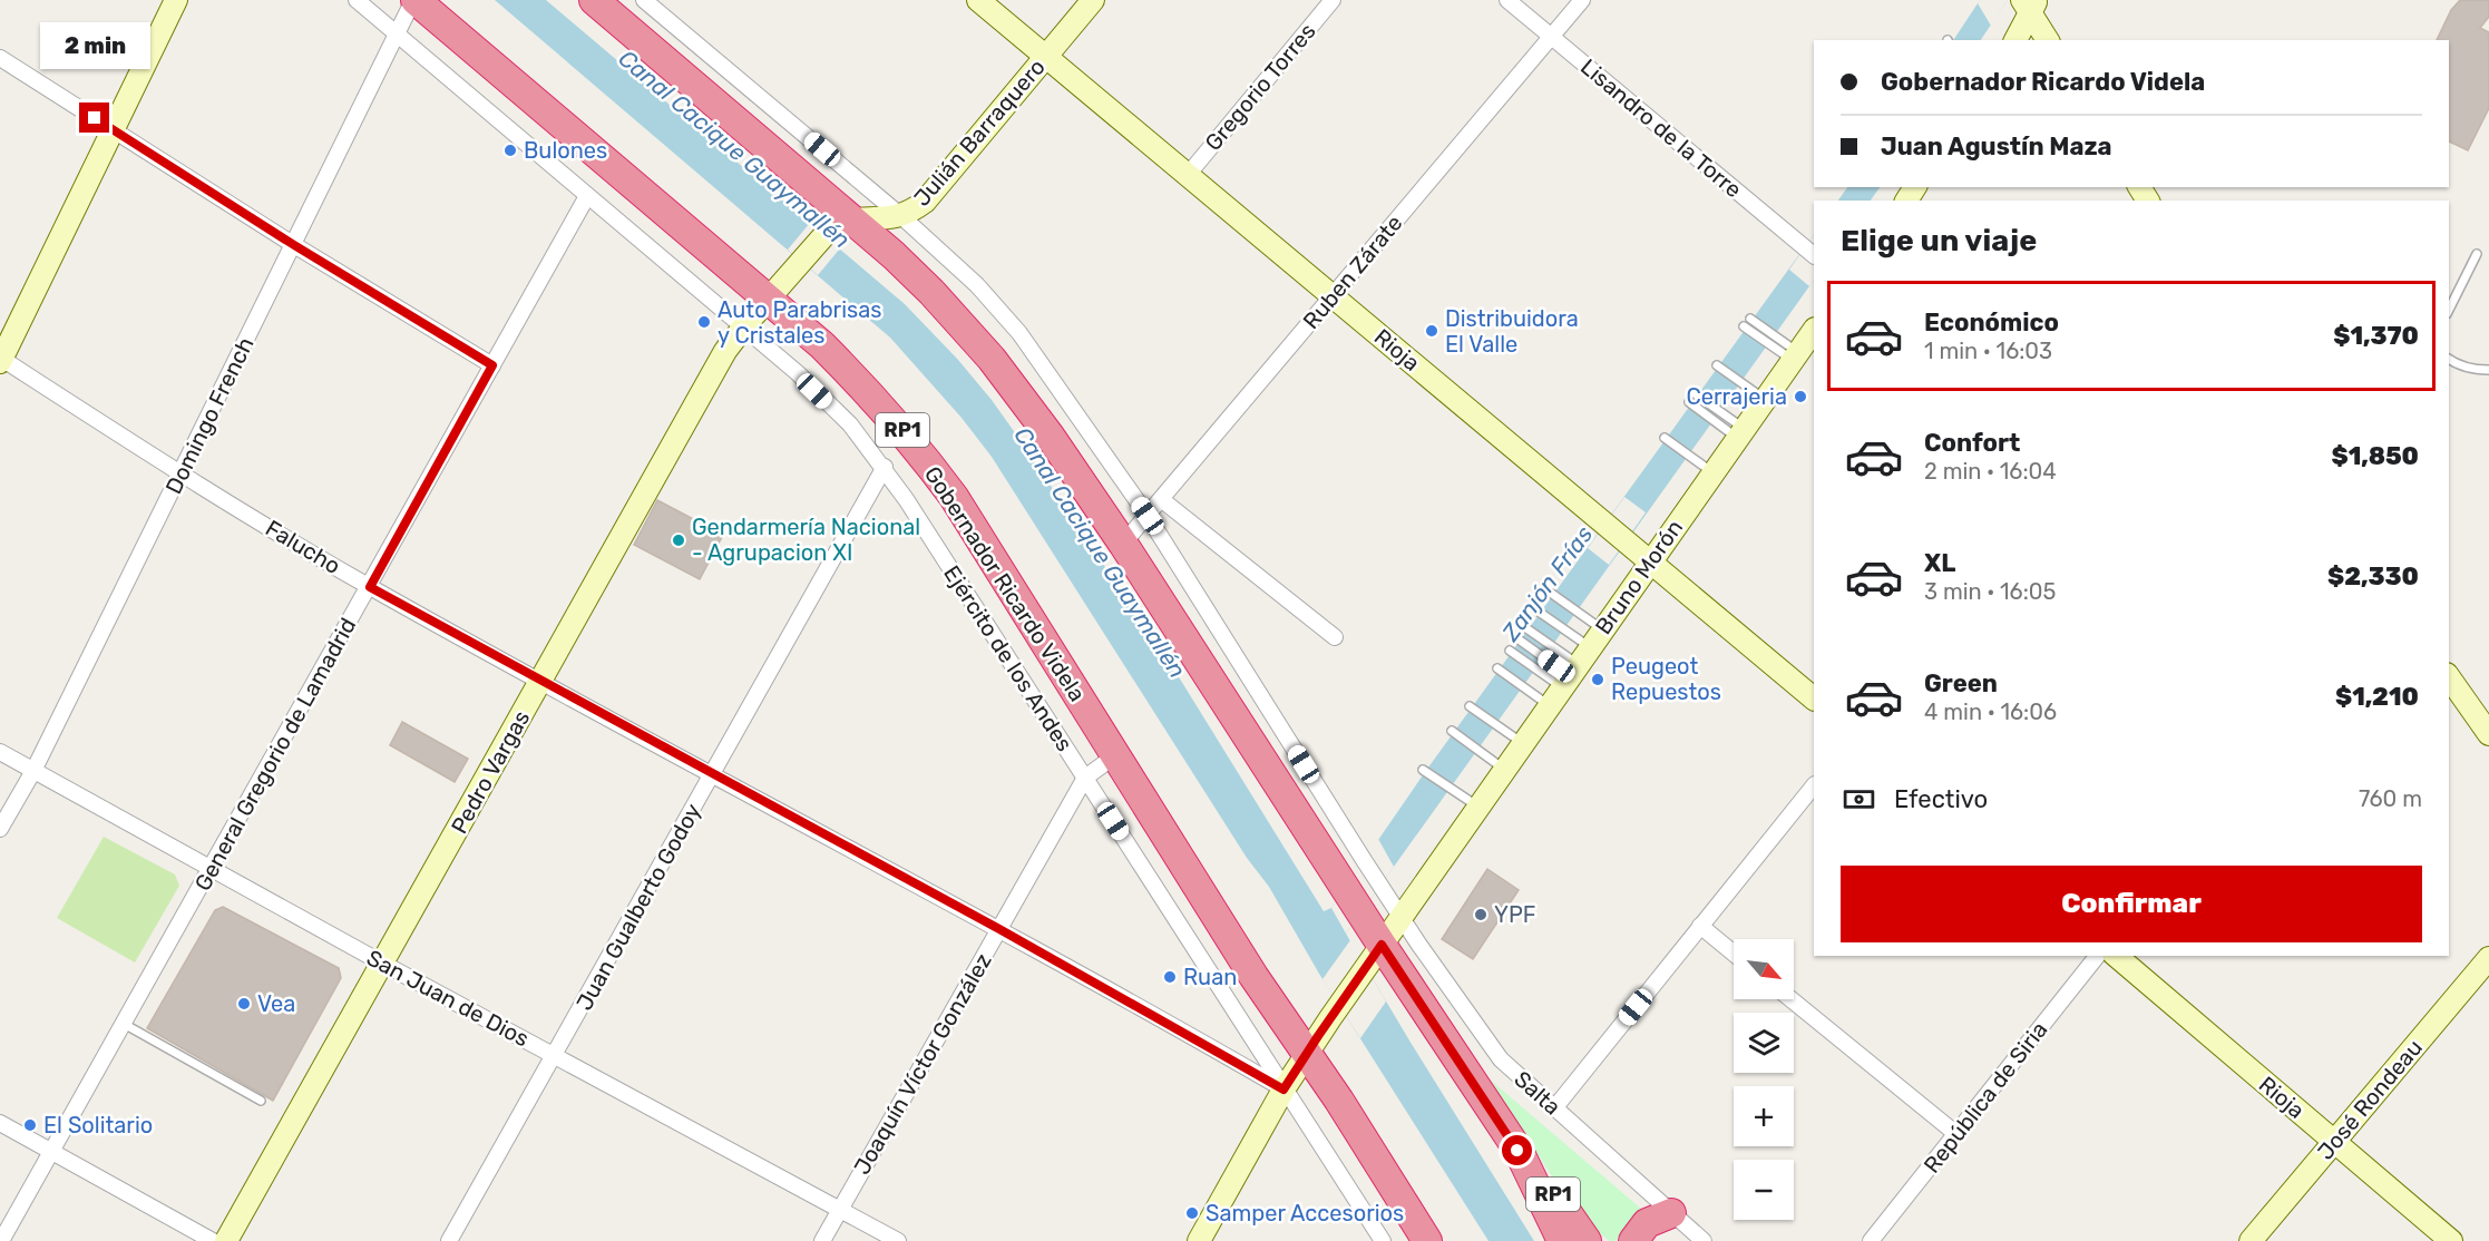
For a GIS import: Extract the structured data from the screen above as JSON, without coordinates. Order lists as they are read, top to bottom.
{
  "streets": {
    "highway": ["RP1", "Gobernador Ricardo Videla"],
    "street": [
      "Gregorio Torres",
      "Lisandro de la Torre",
      "Julián Barraquero",
      "Ruben Zárate",
      "Rioja",
      "Domingo French",
      "Falucho",
      "Bruno Morón",
      "Ejército de los Andes",
      "General Gregorio de Lamadrid",
      "Pedro Vargas",
      "Juan Gualberto Godoy",
      "San Juan de Dios",
      "Joaquín Víctor González",
      "Salta",
      "República de Siria",
      "José Rondeau"
    ]
  },
  "crossings": [
    ["Gregorio Torres", "Rioja"],
    ["Lisandro de la Torre", "Ruben Zárate"],
    ["Julián Barraquero", "Rioja"],
    ["Julián Barraquero", "RP1"],
    ["Julián Barraquero", "Pedro Vargas"],
    ["Julián Barraquero", "Salta"],
    ["Ruben Zárate", "Rioja"],
    ["Ruben Zárate", "RP1"],
    ["Ruben Zárate", "Salta"],
    ["Rioja", "Bruno Morón"],
    ["Rioja", "José Rondeau"],
    ["Domingo French", "Falucho"],
    ["Domingo French", "Gobernador Ricardo Videla"],
    ["Domingo French", "Ejército de los Andes"],
    ["Domingo French", "San Juan de Dios"],
    ["RP1", "Bruno Morón"],
    ["Falucho", "Bruno Morón"],
    ["Falucho", "Ejército de los Andes"],
    ["Falucho", "General Gregorio de Lamadrid"],
    ["Falucho", "Pedro Vargas"],
    ["Falucho", "Juan Gualberto Godoy"],
    ["Falucho", "Joaquín Víctor González"],
    ["Bruno Morón", "Gobernador Ricardo Videla"],
    ["Bruno Morón", "Ejército de los Andes"],
    ["Bruno Morón", "Salta"],
    ["Gobernador Ricardo Videla", "Pedro Vargas"],
    ["Gobernador Ricardo Videla", "Joaquín Víctor González"],
    ["Ejército de los Andes", "General Gregorio de Lamadrid"],
    ["Ejército de los Andes", "Pedro Vargas"],
    ["Ejército de los Andes", "Juan Gualberto Godoy"],
    ["Ejército de los Andes", "Joaquín Víctor González"],
    ["General Gregorio de Lamadrid", "San Juan de Dios"],
    ["Pedro Vargas", "San Juan de Dios"],
    ["Juan Gualberto Godoy", "San Juan de Dios"],
    ["San Juan de Dios", "Joaquín Víctor González"]
  ],
  "water": ["Canal Cacique Guaymallén", "Zanjón Frías"],
  "places": [
    "Bulones",
    "Auto Parabrisas y Cristales",
    "Distribuidora El Valle",
    "Cerrajeria",
    "Gendarmería Nacional - Agrupacion XI",
    "Peugeot Repuestos",
    "YPF",
    "Ruan",
    "Vea",
    "El Solitario",
    "Samper Accesorios"
  ],
  "north": "bottom right",
  "page": {
    "bubble": "2 min",
    "banner": ["Gobernador Ricardo Videla", "Juan Agustín Maza"],
    "heading": "Elige un viaje",
    "list": [
      {
        "name": "Económico",
        "note": "1 min · 16:03",
        "value": "$1,370"
      },
      {
        "name": "Confort",
        "note": "2 min · 16:04",
        "value": "$1,850"
      },
      {
        "name": "XL",
        "note": "3 min · 16:05",
        "value": "$2,330"
      },
      {
        "name": "Green",
        "note": "4 min · 16:06",
        "value": "$1,210"
      }
    ],
    "pay": ["Efectivo", "760 m"],
    "buttons": "Confirmar",
    "map_buttons": ["+", "−"]
  }
}
